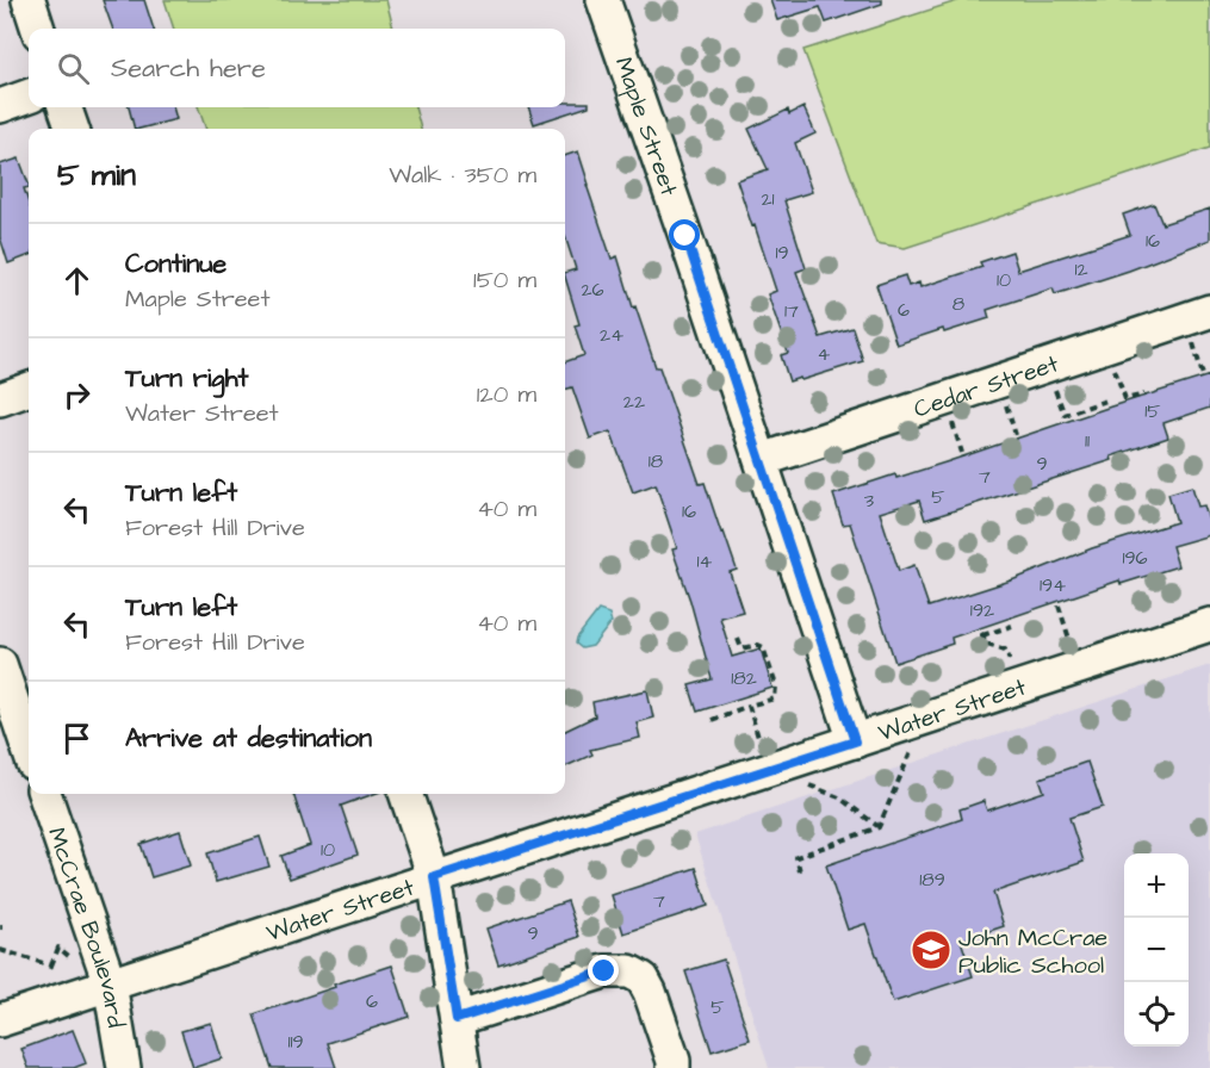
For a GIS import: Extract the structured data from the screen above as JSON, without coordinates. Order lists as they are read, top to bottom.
{
  "streets": {
    "street": [
      "Maple Street",
      "Cedar Street",
      "Water Street",
      "McCrae Boulevard"
    ]
  },
  "crossings": [
    ["Maple Street", "Cedar Street"],
    ["Maple Street", "Water Street"],
    ["Water Street", "McCrae Boulevard"]
  ],
  "places": {
    "school or university": ["John McCrae Public School"]
  },
  "house_numbers": [
    "21",
    "16",
    "19",
    "12",
    "10",
    "26",
    "8",
    "6",
    "17",
    "24",
    "4",
    "22",
    "15",
    "11",
    "18",
    "9",
    "7",
    "5",
    "3",
    "16",
    "196",
    "14",
    "194",
    "192",
    "182",
    "10",
    "189",
    "7",
    "9",
    "6",
    "5",
    "119"
  ],
  "page": {
    "search": "Search here",
    "heading": ["5 min", "Walk · 350 m"],
    "list": [
      ["Continue", "Maple Street", "150 m"],
      ["Turn right", "Water Street", "120 m"],
      ["Turn left", "Forest Hill Drive", "40 m"],
      ["Turn left", "Forest Hill Drive", "40 m"],
      "Arrive at destination"
    ],
    "map_buttons": ["+", "−"]
  }
}
